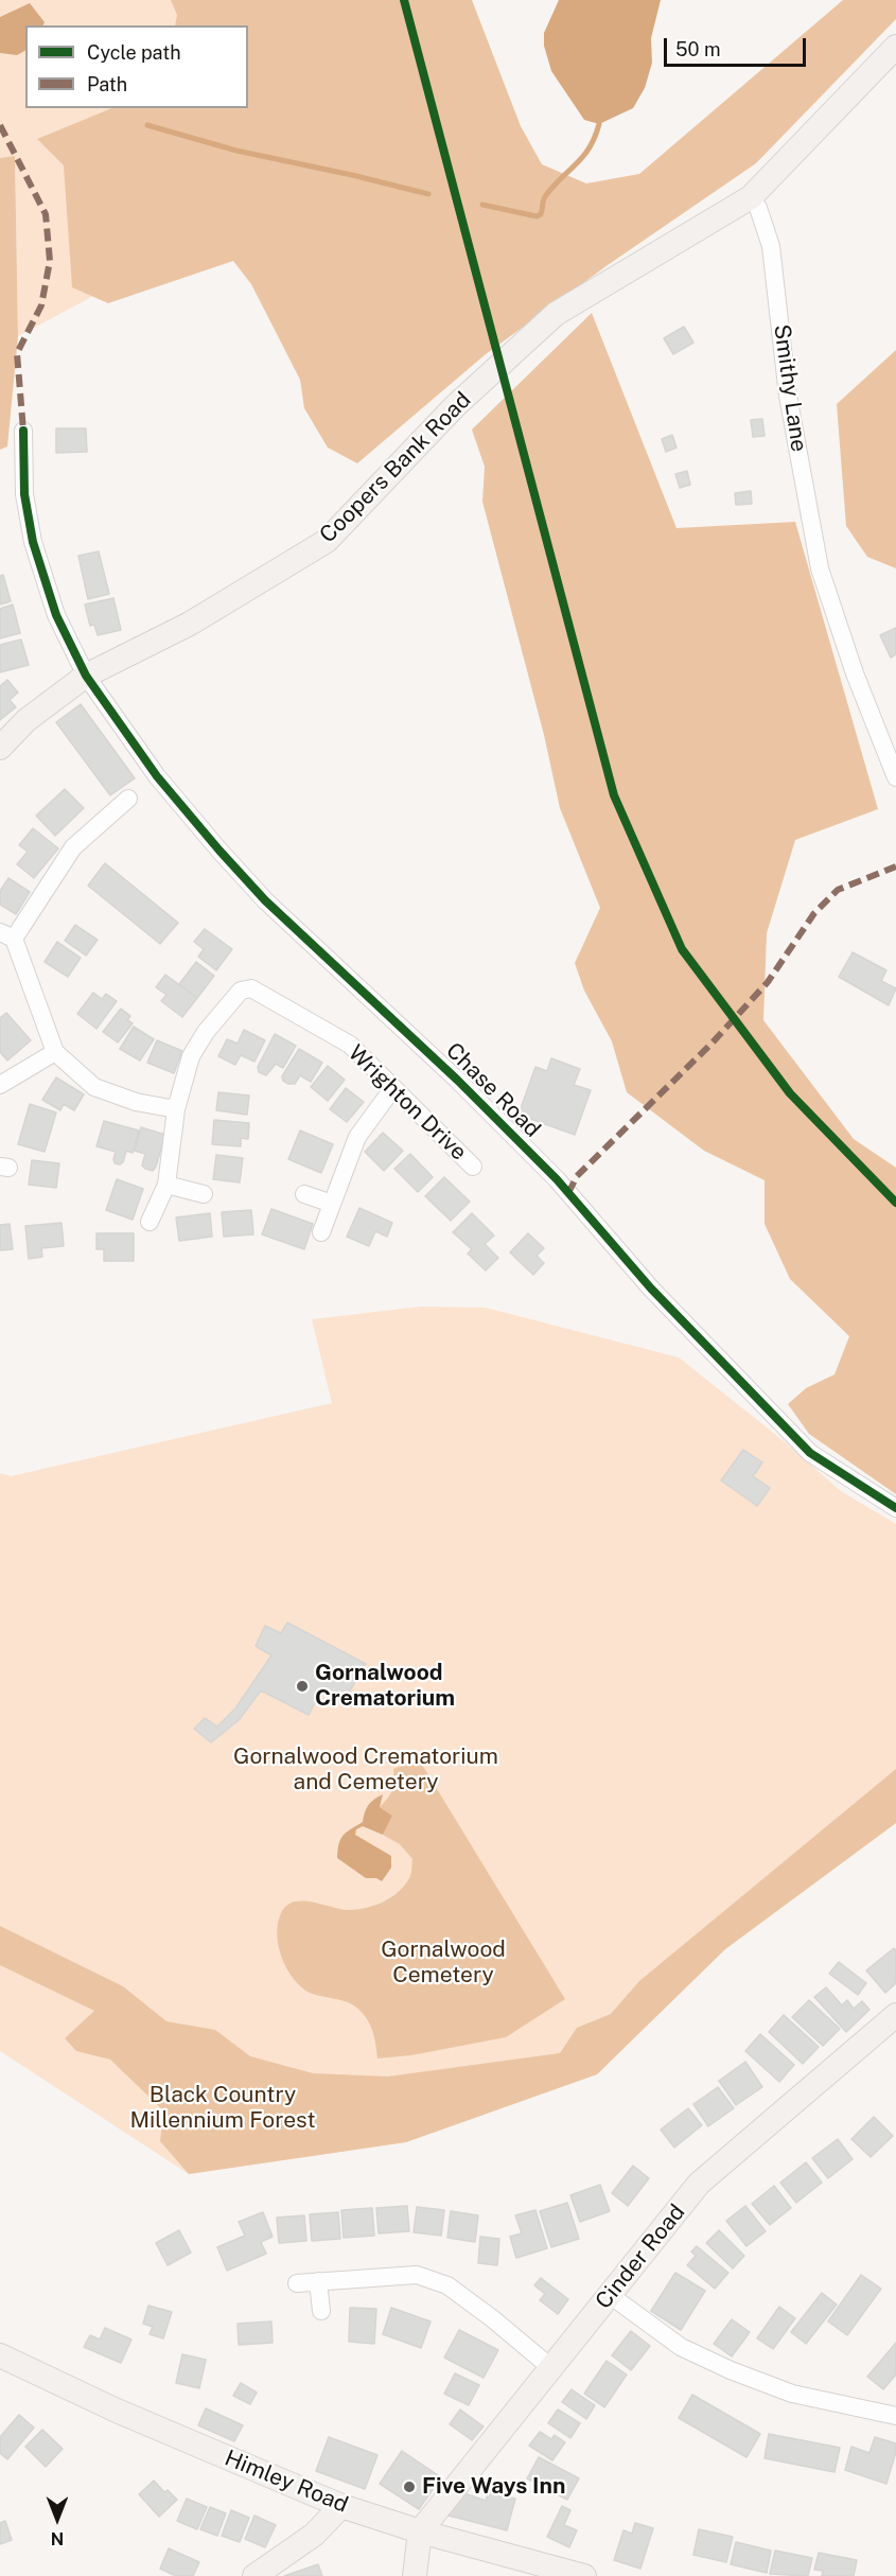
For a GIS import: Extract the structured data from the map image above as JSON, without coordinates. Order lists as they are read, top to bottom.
{
  "streets": {
    "main road": ["Coopers Bank Road", "Cinder Road", "Himley Road"],
    "street": ["Smithy Lane", "Chase Road", "Wrighton Drive"]
  },
  "crossings": [
    ["Smithy Lane", "Coopers Bank Road"],
    ["Coopers Bank Road", "Chase Road"],
    ["Cinder Road", "Himley Road"]
  ],
  "parks": ["Gornalwood Crematorium and Cemetery", "Gornalwood Cemetery", "Black Country Millennium Forest"],
  "places": ["Gornalwood Crematorium", "Five Ways Inn"],
  "legend": ["Cycle path", "Path"],
  "scale_bar": "50 m",
  "north": "bottom"
}
